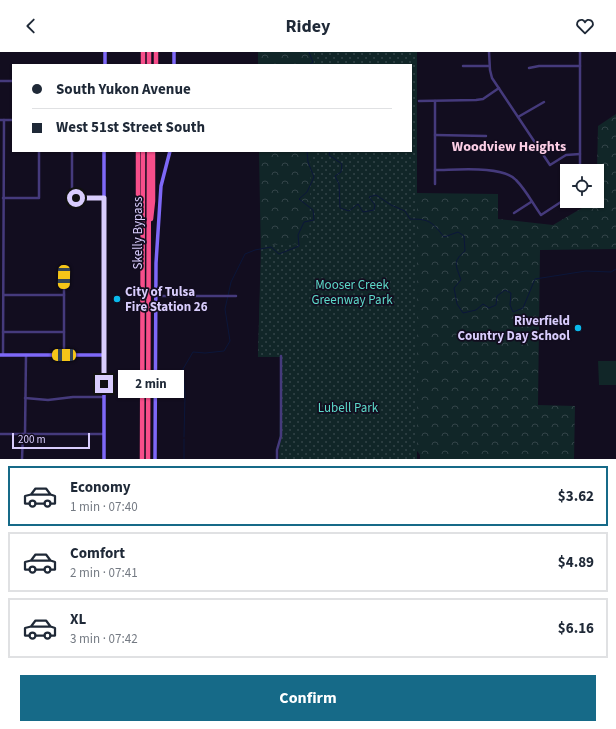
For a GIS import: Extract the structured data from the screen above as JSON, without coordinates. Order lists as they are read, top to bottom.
{
  "streets": {
    "highway": ["Skelly Bypass"]
  },
  "districts": ["Woodview Heights"],
  "parks": ["Mooser Creek Greenway Park", "Lubell Park"],
  "places": ["City of Tulsa Fire Station 26", "Riverfield Country Day School"],
  "scale_bar": "200 m",
  "page": {
    "header": "Ridey",
    "banner": ["South Yukon Avenue", "West 51st Street South"],
    "bubble": "2 min",
    "scale": "200 m",
    "list": [
      {
        "name": "Economy",
        "note": "1 min · 07:40",
        "value": "$3.62"
      },
      {
        "name": "Comfort",
        "note": "2 min · 07:41",
        "value": "$4.89"
      },
      {
        "name": "XL",
        "note": "3 min · 07:42",
        "value": "$6.16"
      }
    ],
    "buttons": "Confirm"
  }
}
